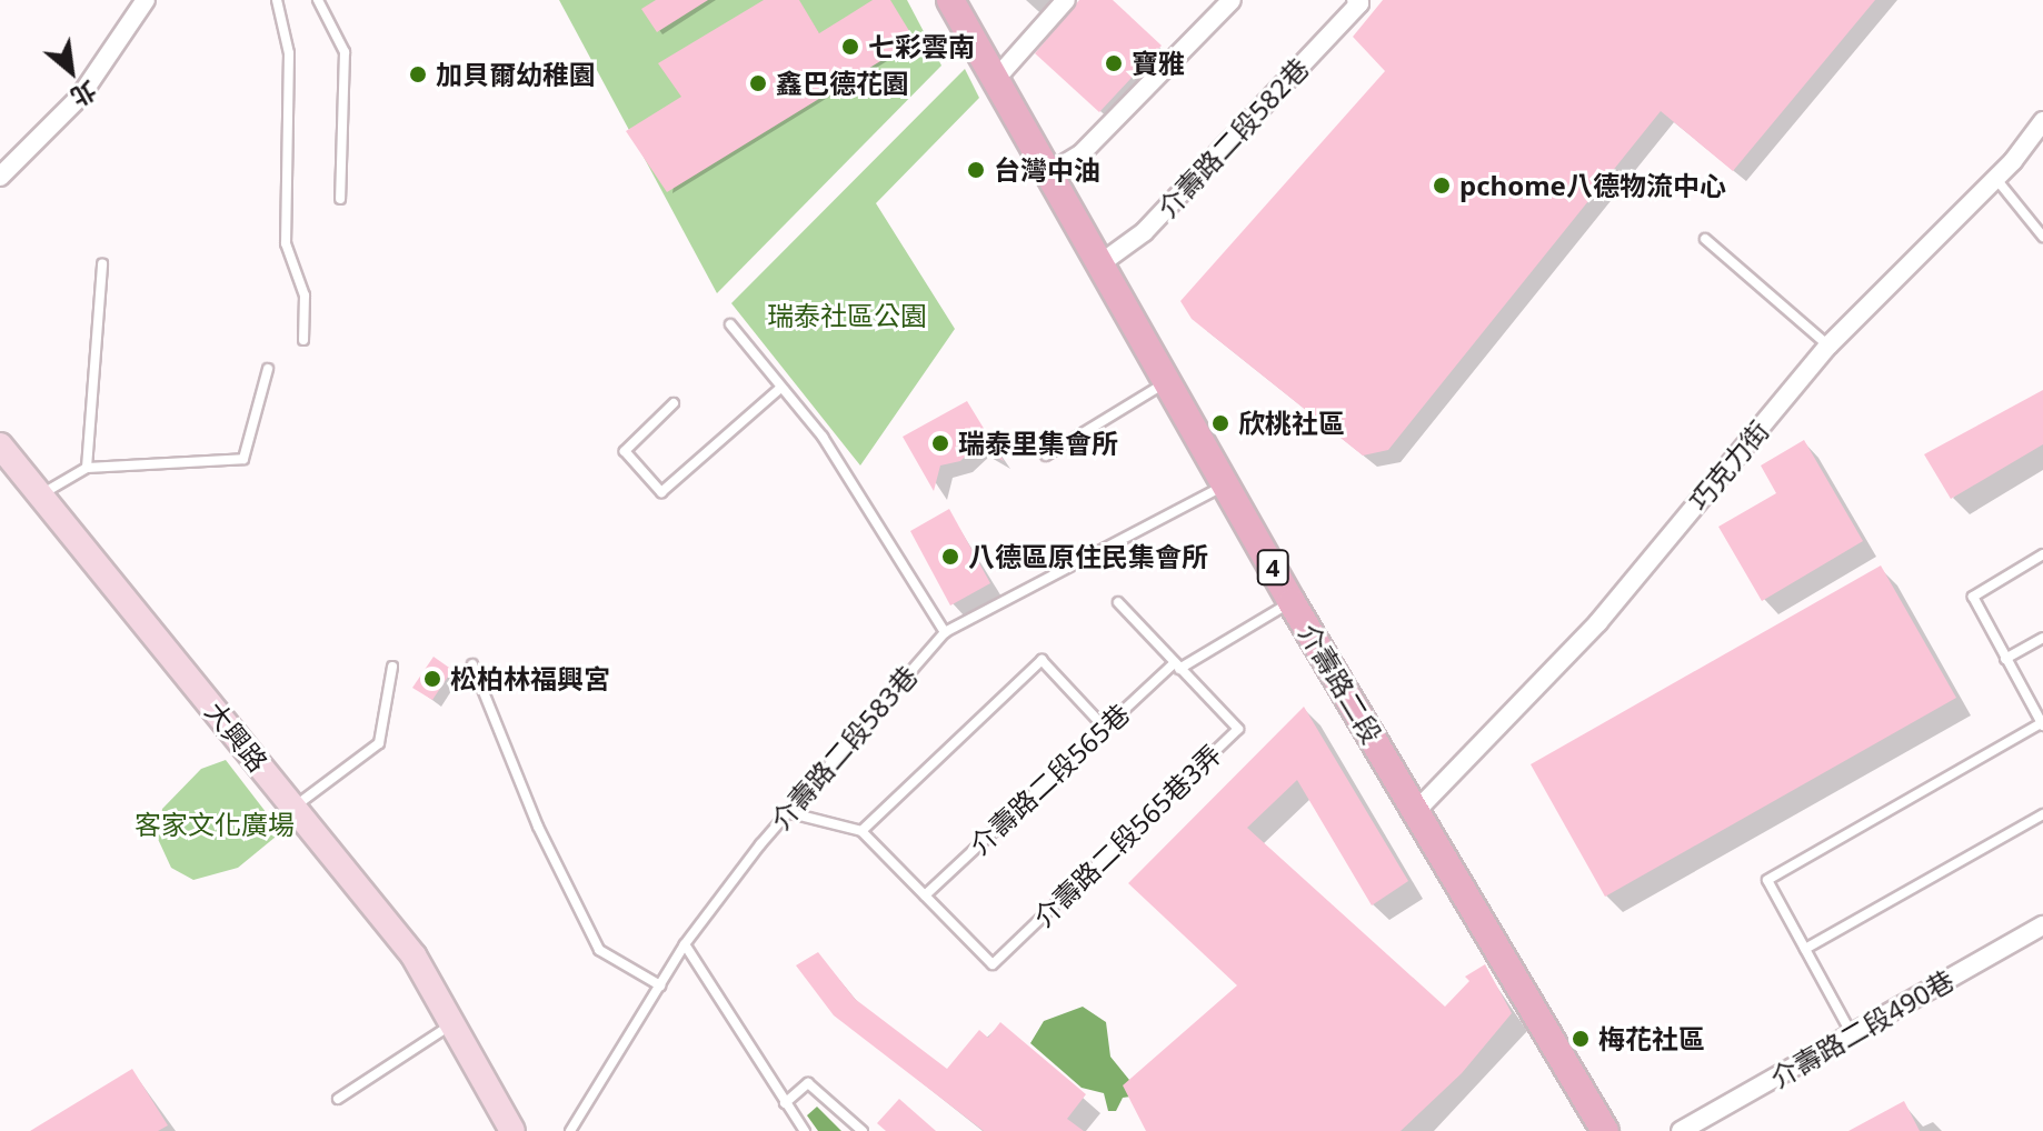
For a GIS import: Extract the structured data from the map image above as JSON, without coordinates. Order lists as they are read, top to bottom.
{
  "streets": {
    "main road": ["4", "介壽路二段"],
    "street": [
      "介壽路二段582巷",
      "巧克力街",
      "大興路",
      "介壽路二段490巷"
    ],
    "lane": ["介壽路二段583巷", "介壽路二段565巷", "介壽路二段565巷3弄"]
  },
  "crossings": [
    ["介壽路二段582巷", "介壽路二段"],
    ["巧克力街", "介壽路二段"],
    ["介壽路二段", "介壽路二段583巷"],
    ["介壽路二段", "介壽路二段565巷"],
    ["介壽路二段565巷", "介壽路二段565巷3弄"]
  ],
  "parks": ["瑞泰社區公園", "客家文化廣場"],
  "places": [
    "七彩雲南",
    "寶雅",
    "加貝爾幼稚園",
    "鑫巴德花園",
    "台灣中油",
    "pchome八德物流中心",
    "欣桃社區",
    "瑞泰里集會所",
    "八德區原住民集會所",
    "松柏林福興宮",
    "梅花社區"
  ],
  "north": "bottom right"
}
